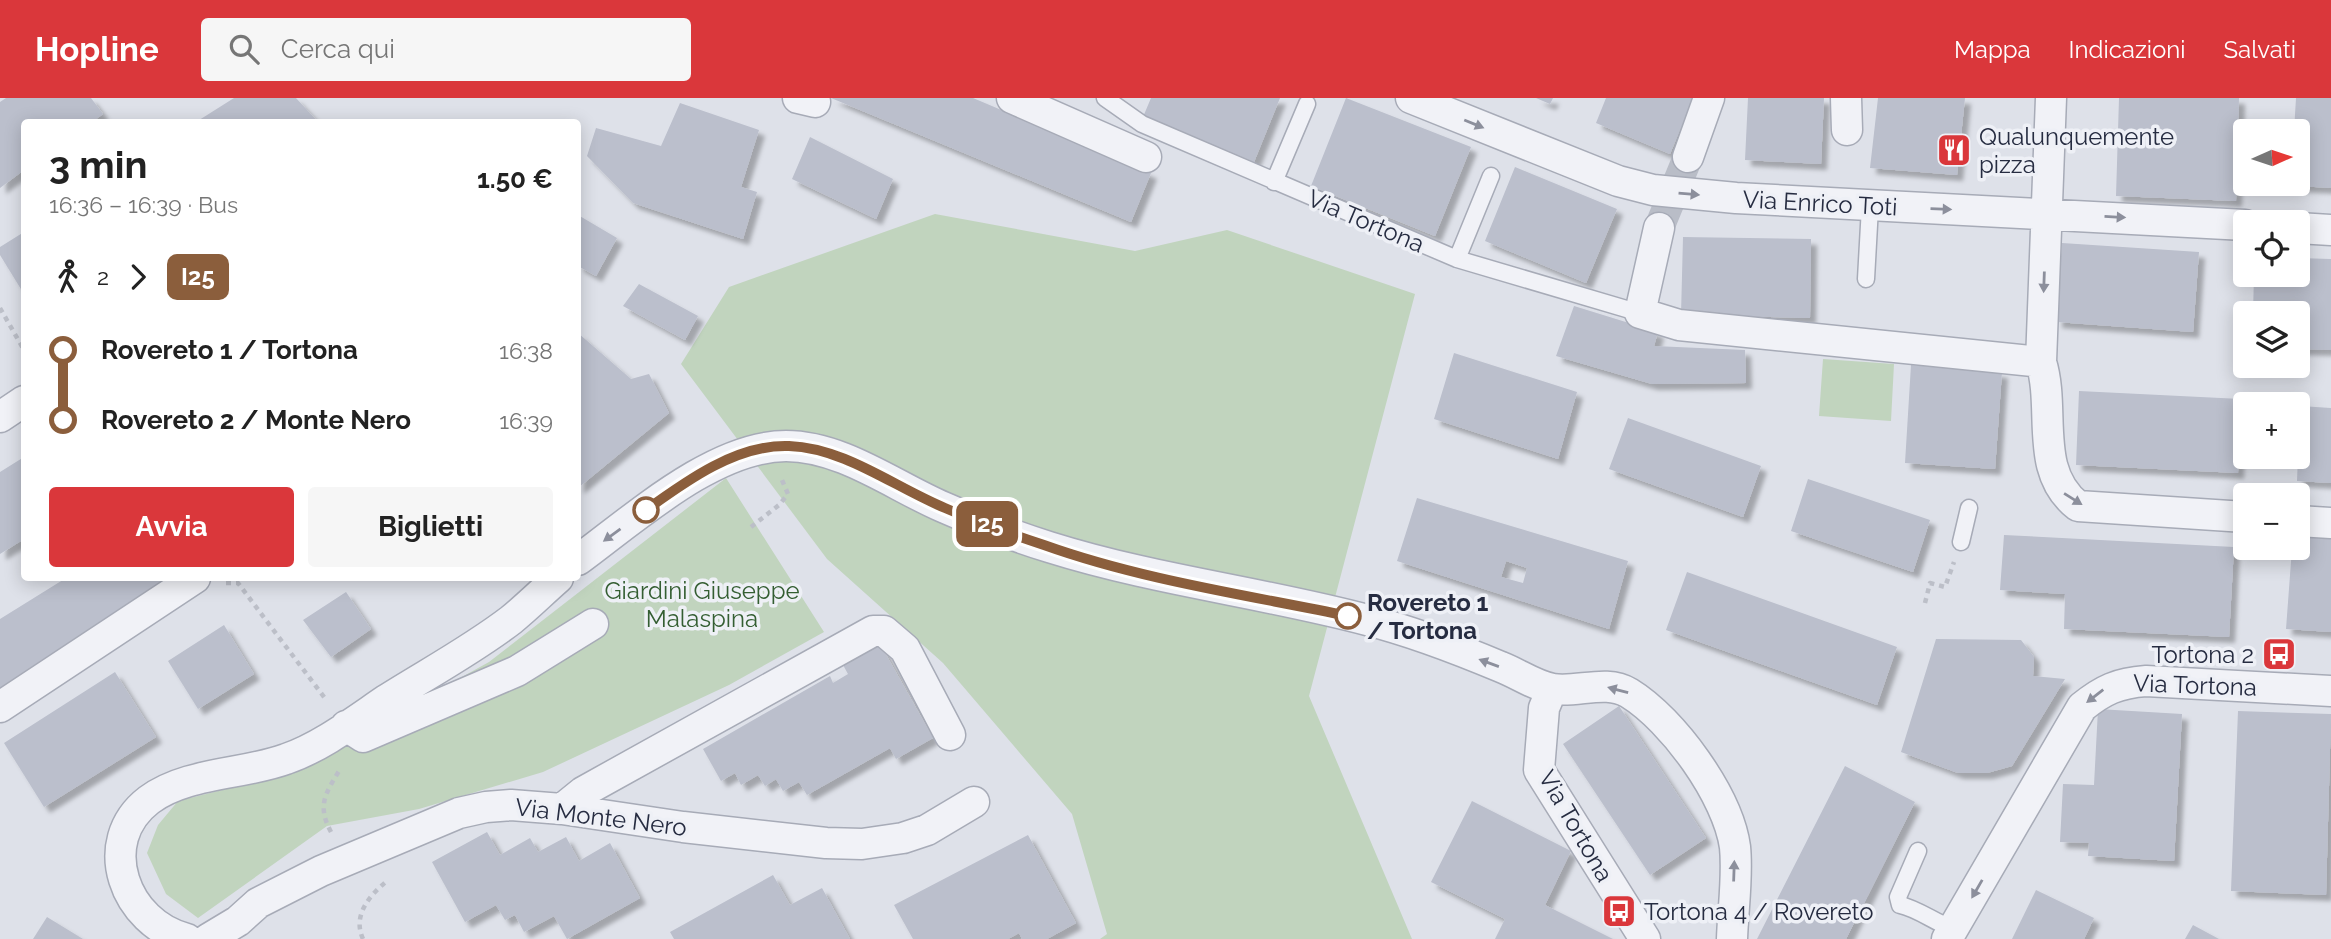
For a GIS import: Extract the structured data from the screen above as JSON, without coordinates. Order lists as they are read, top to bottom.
{
  "streets": {
    "street": ["Via Enrico Toti", "Via Tortona", "Via Monte Nero"]
  },
  "one_way": ["Via Enrico Toti"],
  "parks": ["Giardini Giuseppe Malaspina"],
  "places": {
    "restaurant": ["Qualunquemente pizza"],
    "other": ["Rovereto 1 / Tortona"],
    "bus stop": ["Tortona 2", "Tortona 4 / Rovereto"]
  },
  "lines": ["bus line I25"],
  "north": "right",
  "page": {
    "header": "Hopline",
    "search": "Cerca qui",
    "nav": ["Mappa", "Indicazioni", "Salvati"],
    "on_map": "I25",
    "map_buttons": ["+", "−"],
    "heading": ["3 min", "16:36 – 16:39 · Bus", "1.50 €"],
    "legs": ["2", "I25"],
    "list": [
      {
        "name": "Rovereto 1 / Tortona",
        "value": "16:38"
      },
      {
        "name": "Rovereto 2 / Monte Nero",
        "value": "16:39"
      }
    ],
    "buttons": ["Avvia", "Biglietti"]
  }
}
